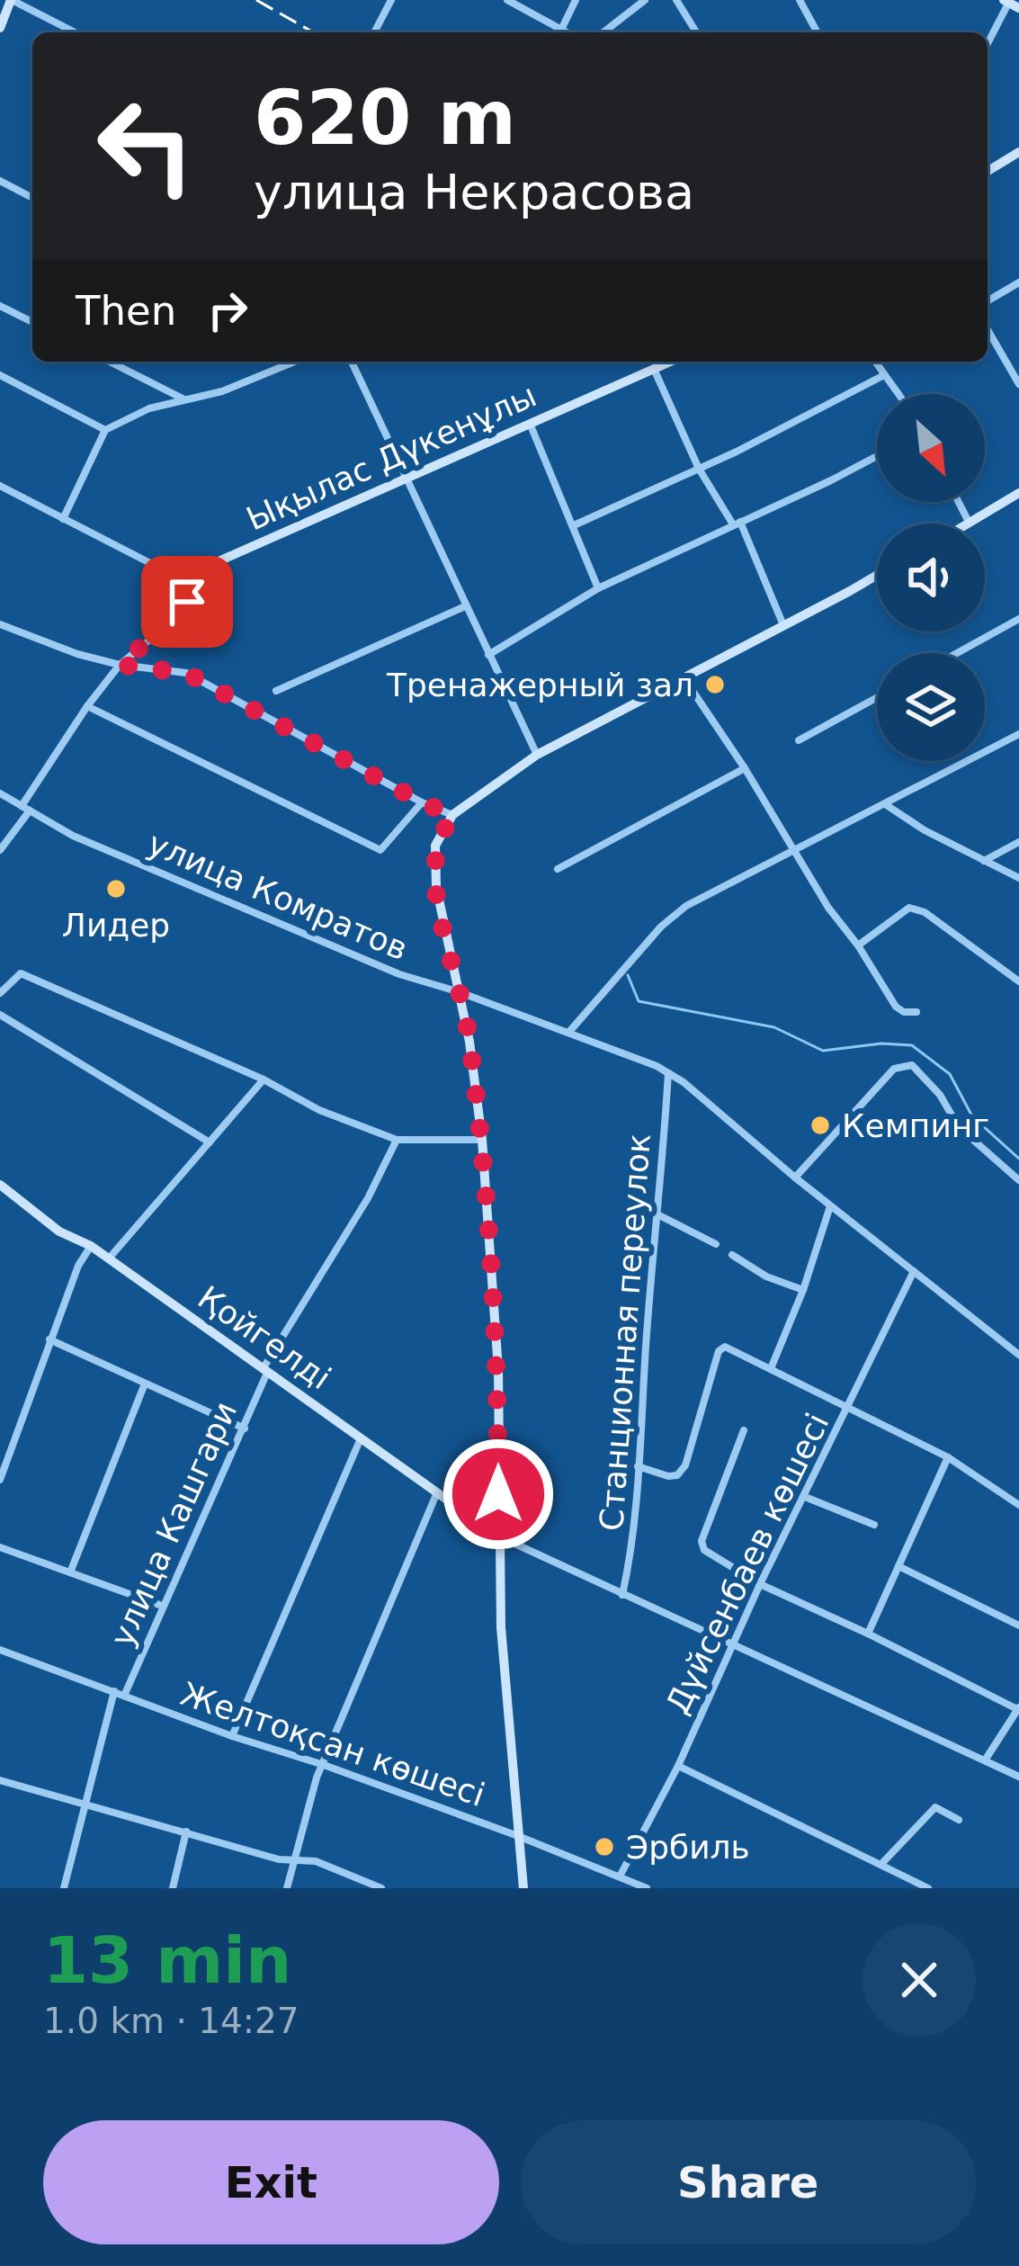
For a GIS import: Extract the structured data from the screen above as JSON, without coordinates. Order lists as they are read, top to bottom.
{
  "streets": {
    "main road": ["Ықылас Дүкенұлы", "Қойгелді"],
    "street": [
      "улица Комратов",
      "Станционная переулок",
      "улица Кашгари",
      "Дүйсенбаев көшесі",
      "Желтоқсан көшесі"
    ]
  },
  "crossings": [
    ["улица Комратов", "Станционная переулок"],
    ["улица Комратов", "Дүйсенбаев көшесі"],
    ["Қойгелді", "улица Кашгари"],
    ["улица Кашгари", "Желтоқсан көшесі"],
    ["Дүйсенбаев көшесі", "Желтоқсан көшесі"]
  ],
  "places": [
    "Тренажерный зал",
    "Лидер",
    "Кемпинг",
    "Эрбиль"
  ],
  "north": "bottom right",
  "page": {
    "turn": ["620 m", "улица Некрасова"],
    "then": "Then",
    "heading": ["13 min", "1.0 km · 14:27"],
    "buttons": ["Exit", "Share"]
  }
}
